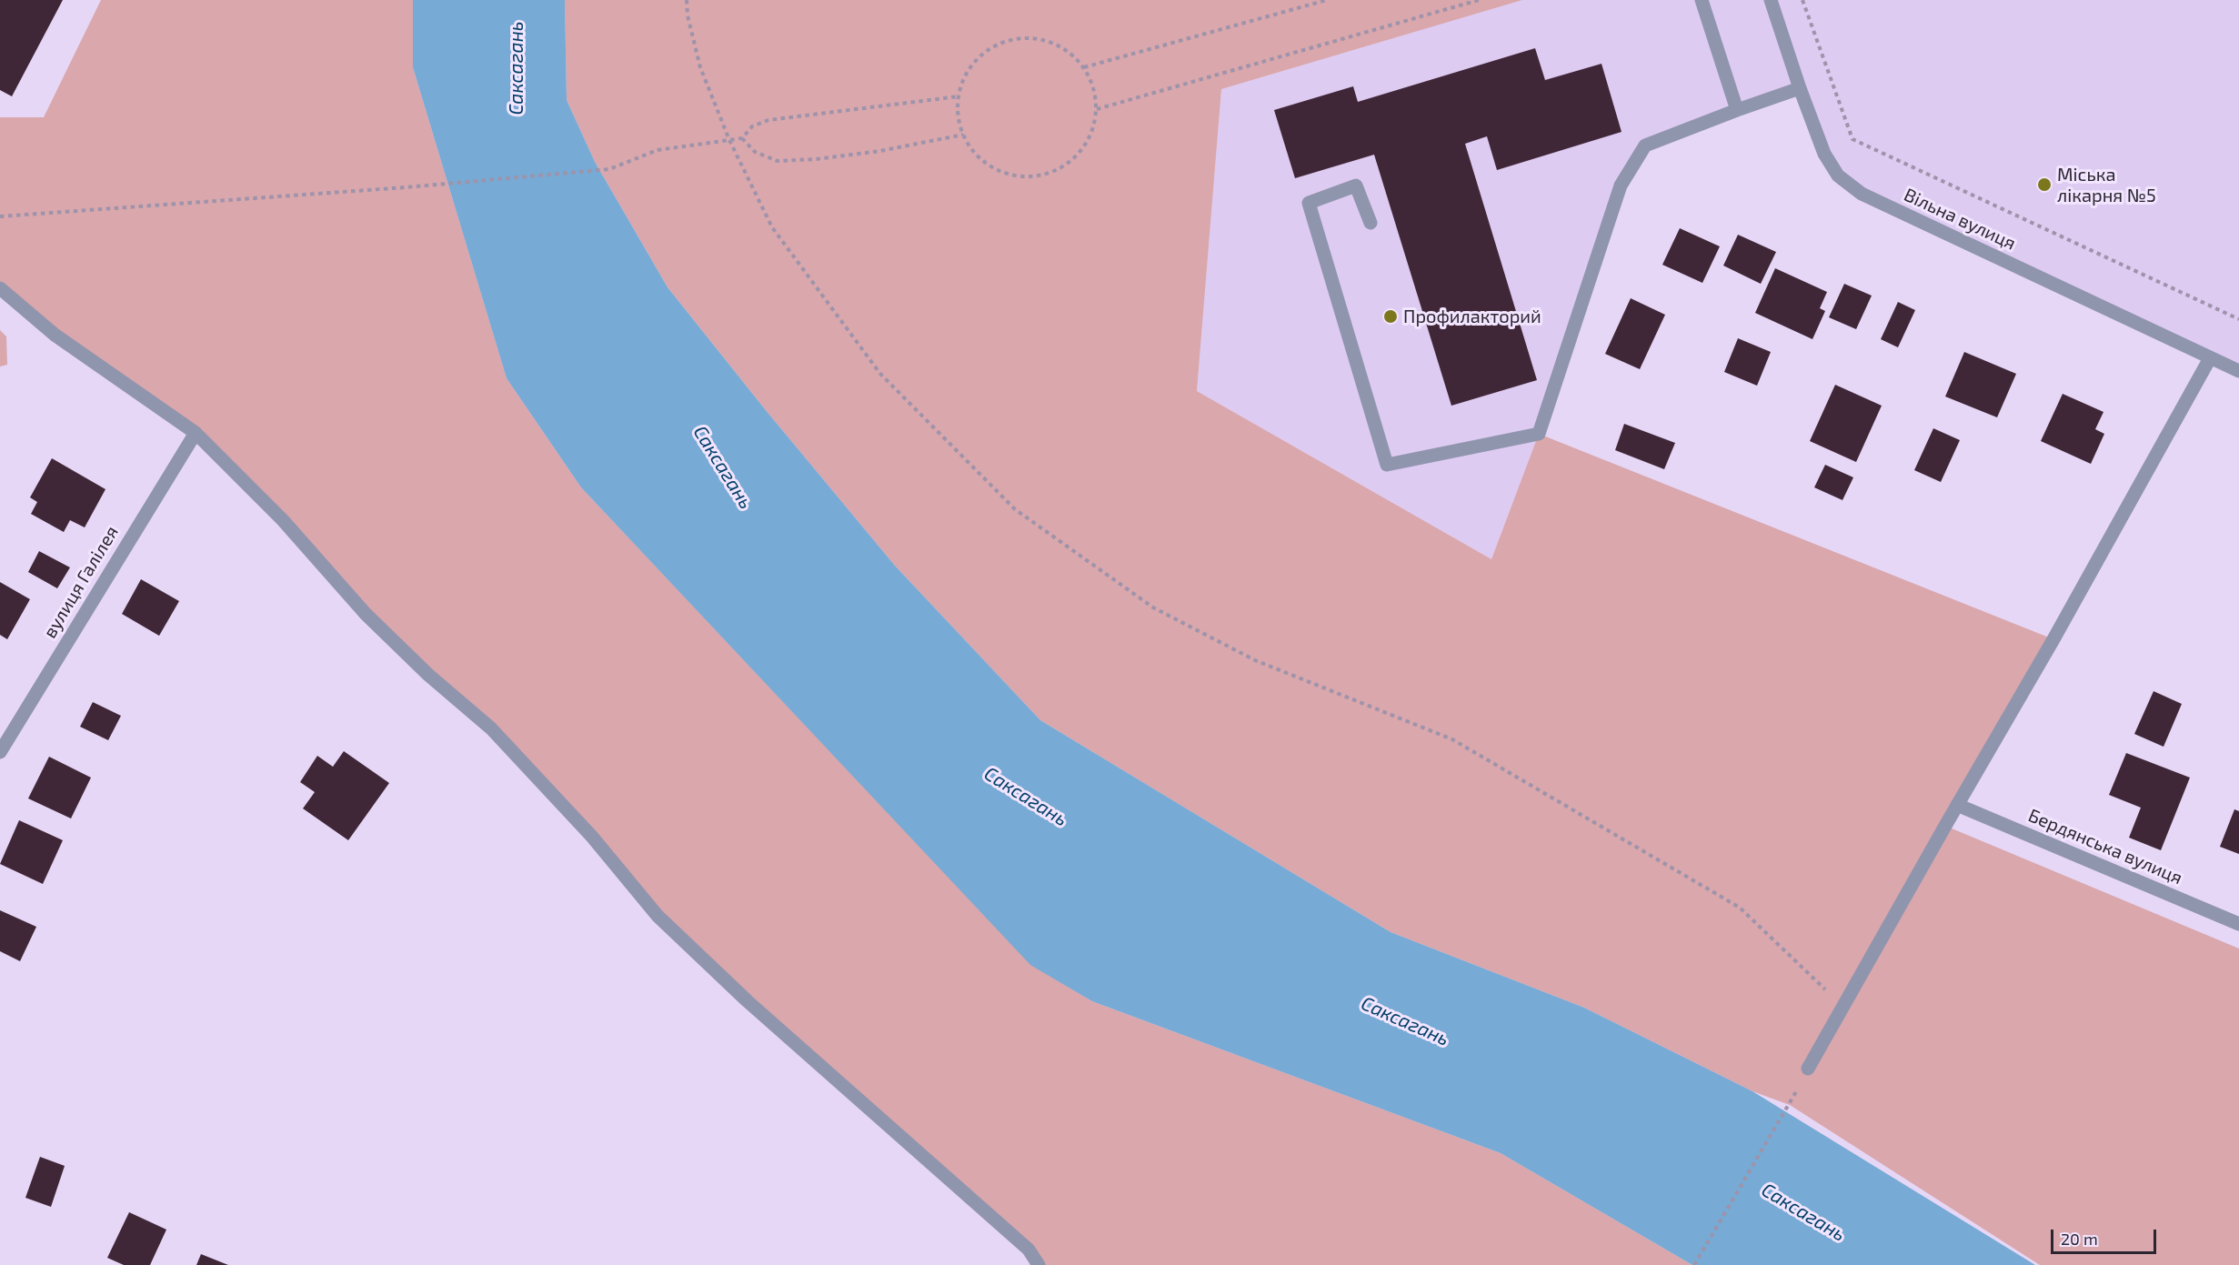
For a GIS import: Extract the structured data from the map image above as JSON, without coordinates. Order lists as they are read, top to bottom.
{
  "streets": {
    "street": ["Вільна вулиця", "вулиця Галілея", "Бердянська вулиця"]
  },
  "water": ["Саксагань"],
  "places": ["Міська лікарня №5", "Профилакторий"],
  "scale_bar": "20 m"
}
